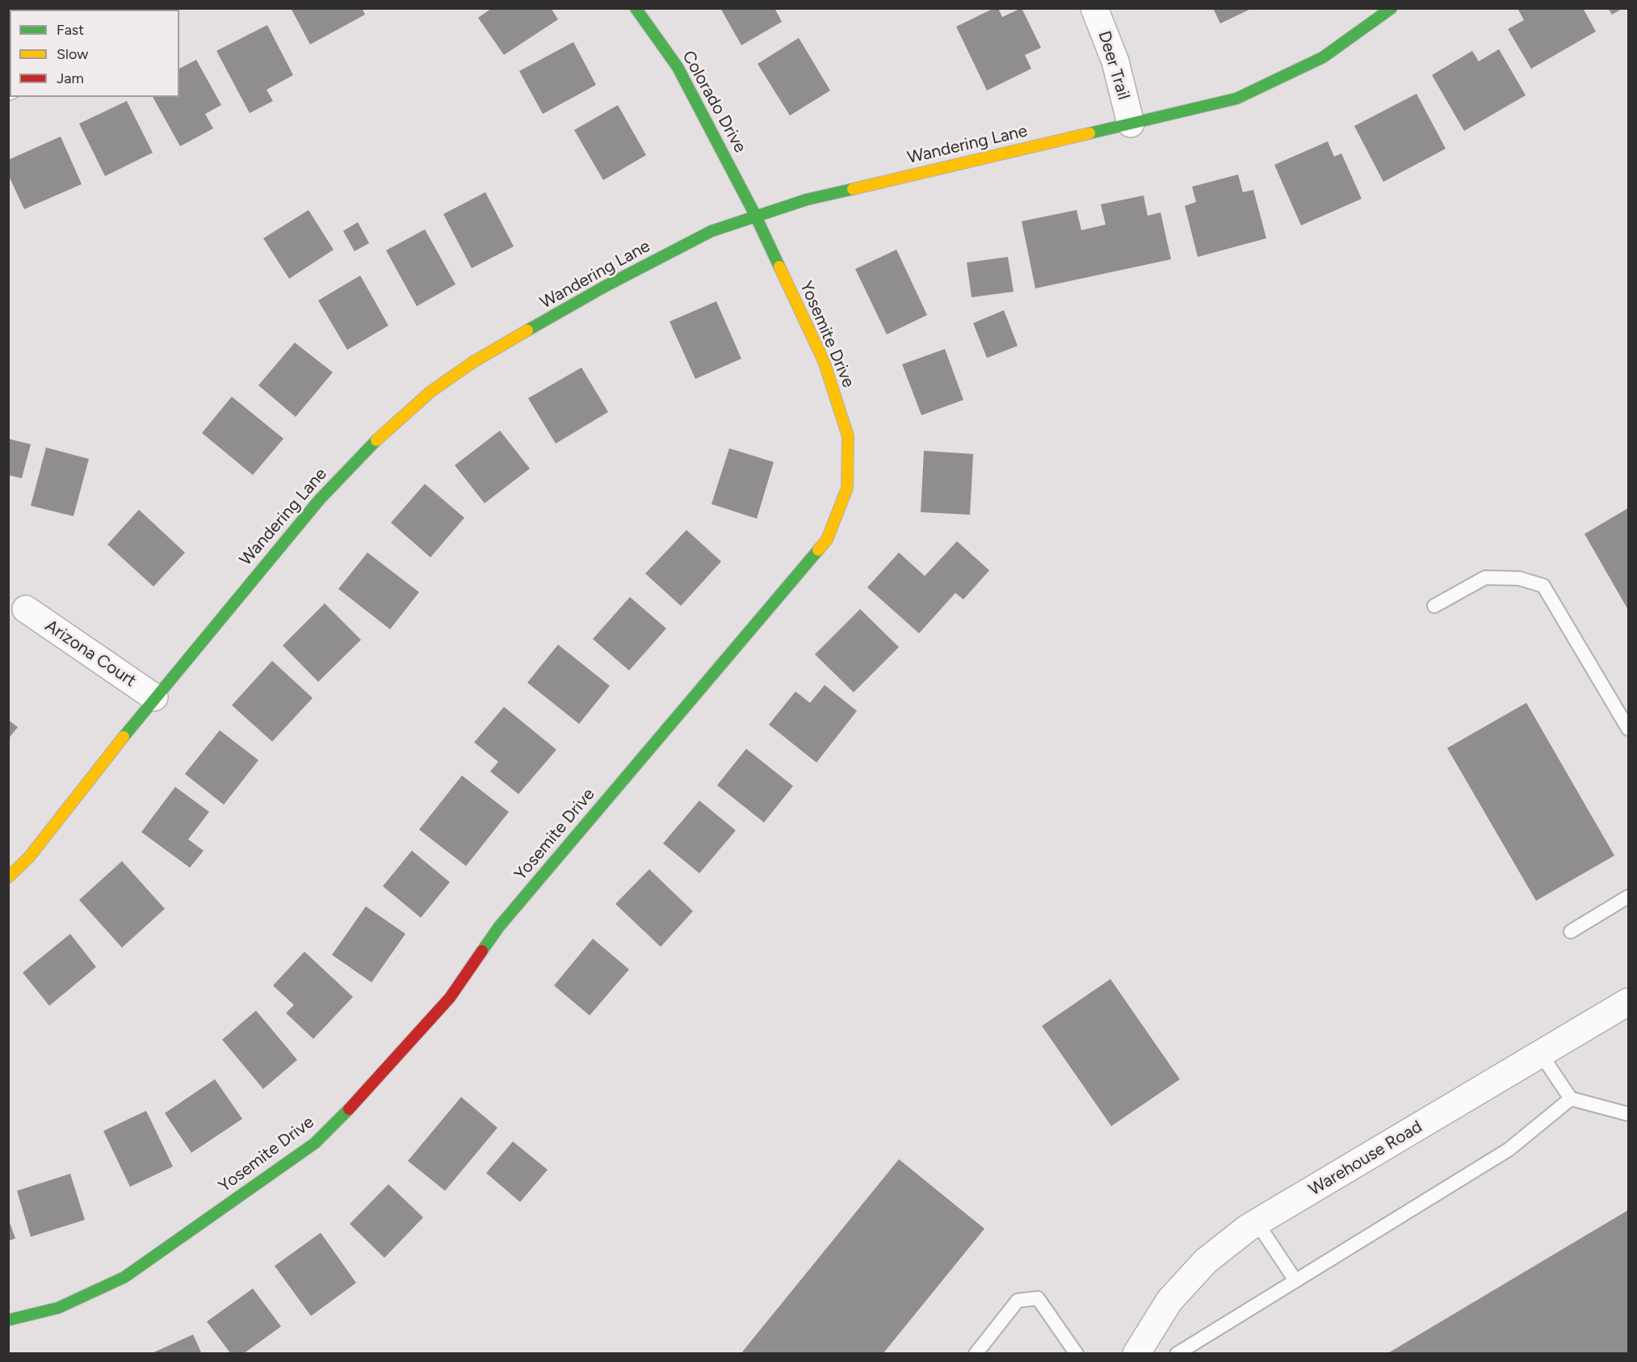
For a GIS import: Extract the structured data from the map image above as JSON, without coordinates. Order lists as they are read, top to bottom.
{
  "streets": {
    "street": [
      "Deer Trail",
      "Colorado Drive",
      "Wandering Lane",
      "Yosemite Drive",
      "Arizona Court",
      "Warehouse Road"
    ]
  },
  "crossings": [
    ["Deer Trail", "Wandering Lane"],
    ["Colorado Drive", "Wandering Lane"],
    ["Colorado Drive", "Yosemite Drive"],
    ["Wandering Lane", "Yosemite Drive"],
    ["Wandering Lane", "Arizona Court"]
  ],
  "legend": ["Fast", "Slow", "Jam"]
}
